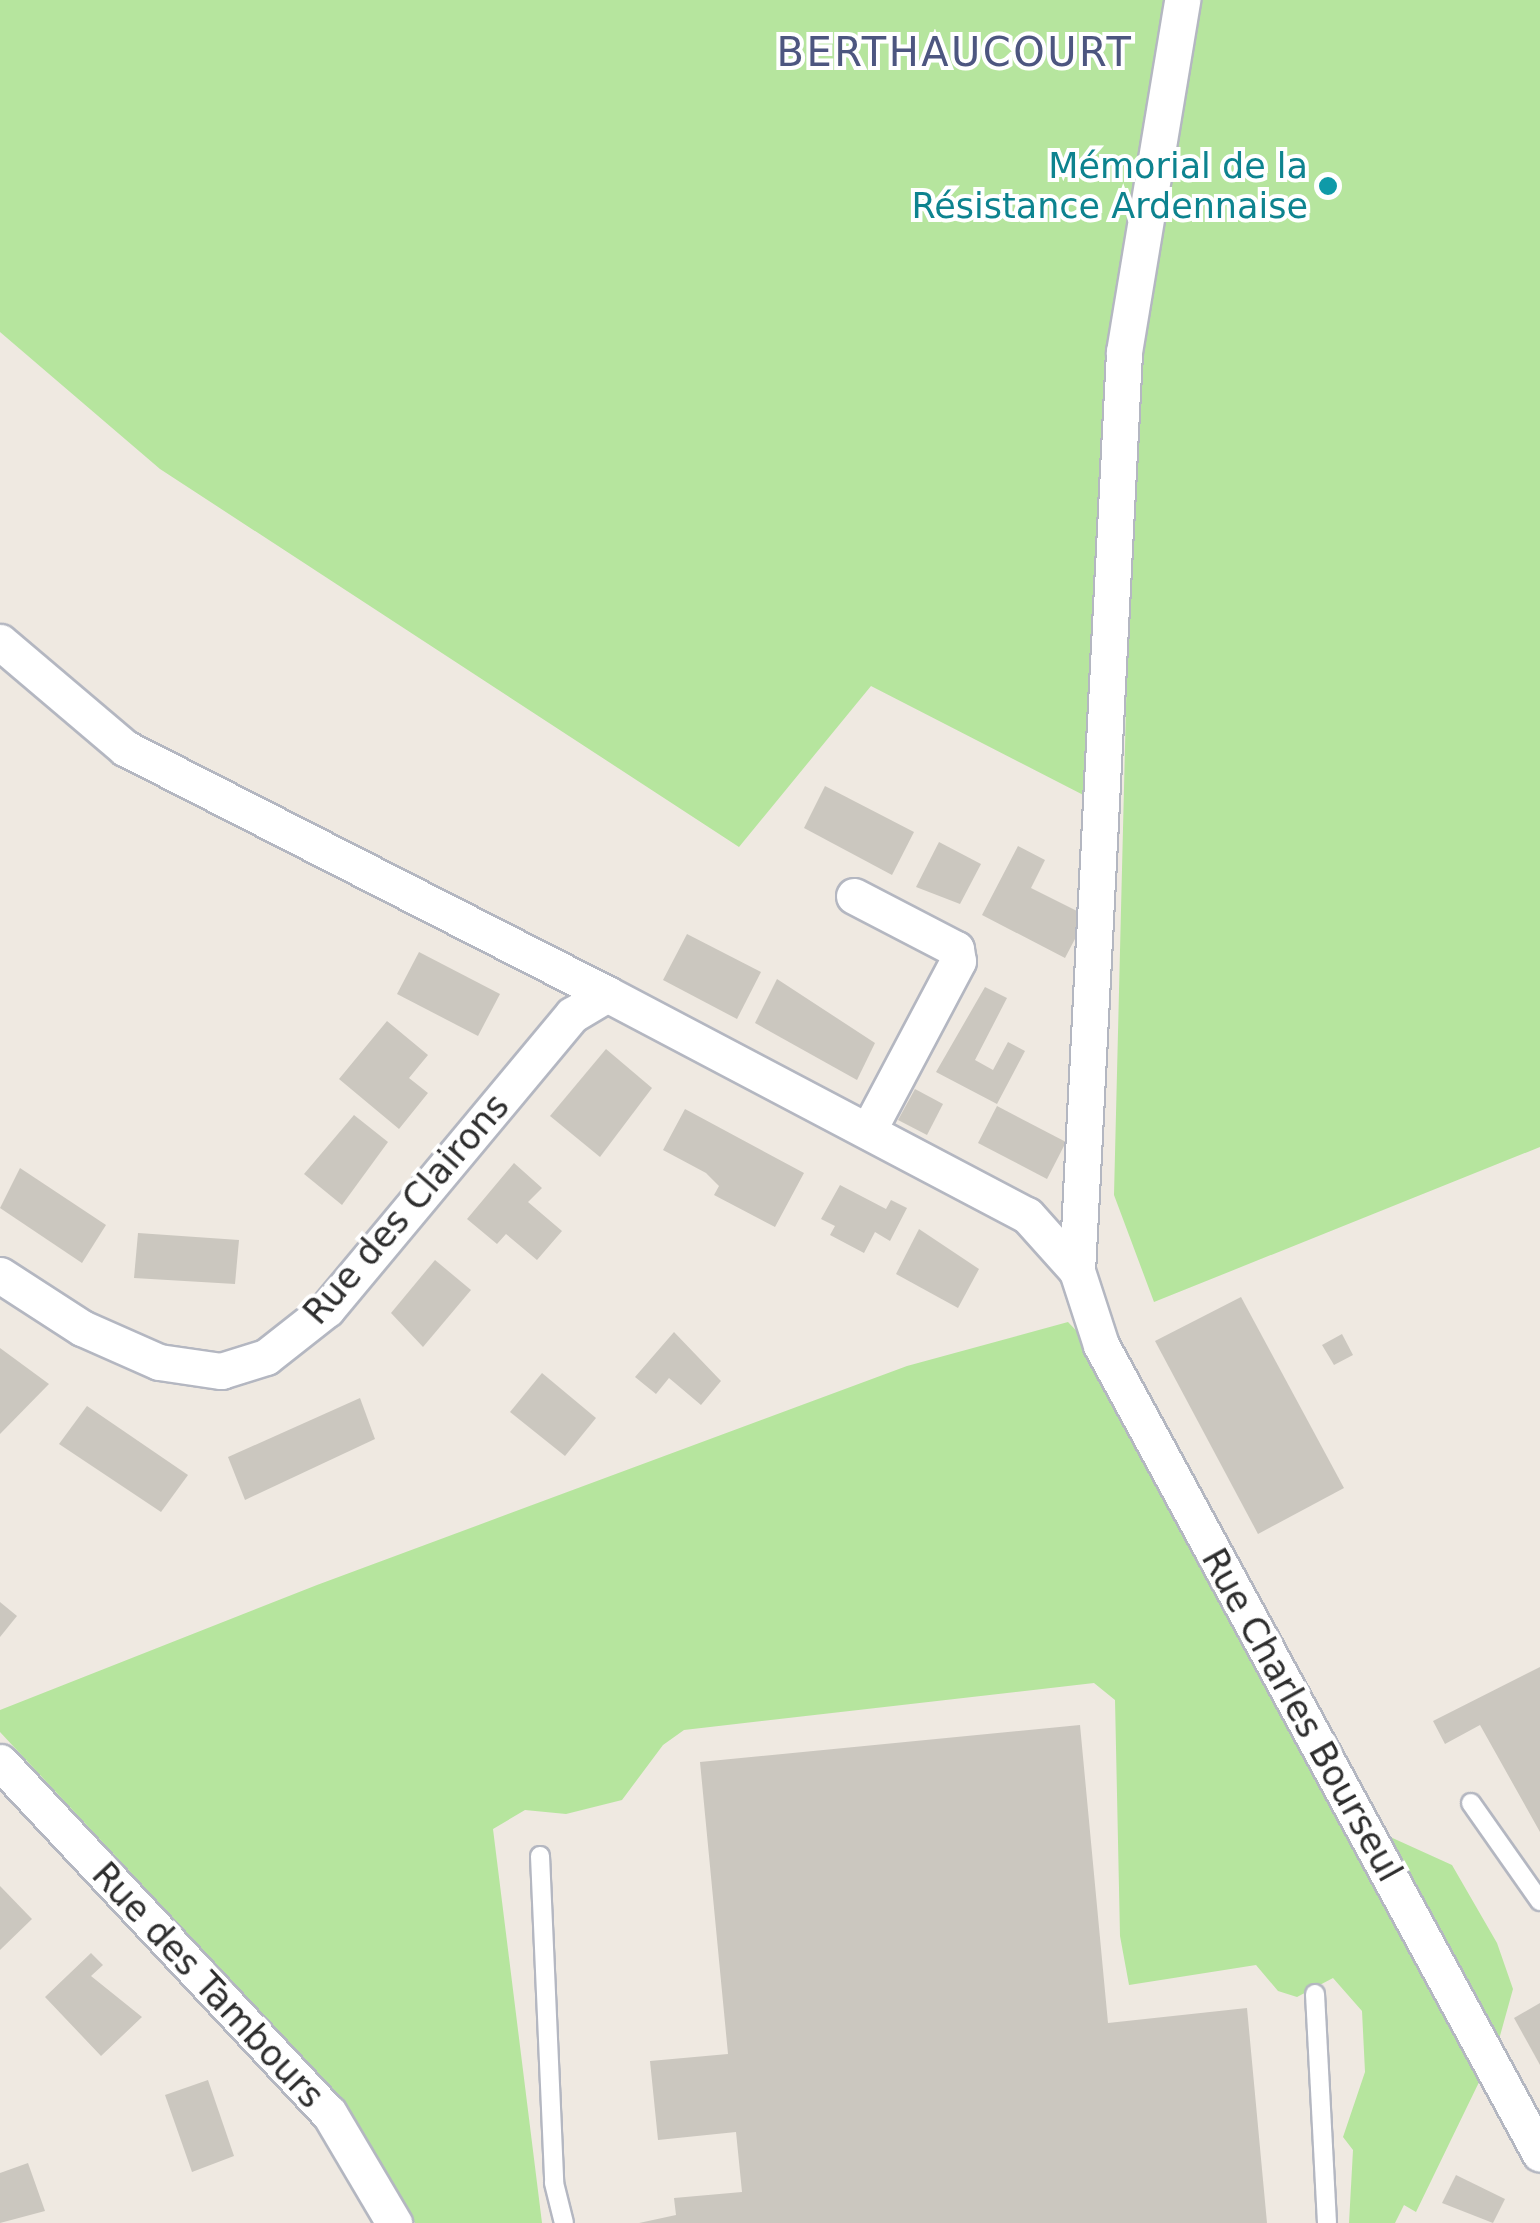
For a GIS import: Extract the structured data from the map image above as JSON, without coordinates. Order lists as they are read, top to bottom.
{
  "streets": {
    "street": ["Rue des Clairons", "Rue Charles Bourseul", "Rue des Tambours"]
  },
  "districts": ["BERTHAUCOURT"],
  "places": ["Mémorial de la Résistance Ardennaise"]
}
